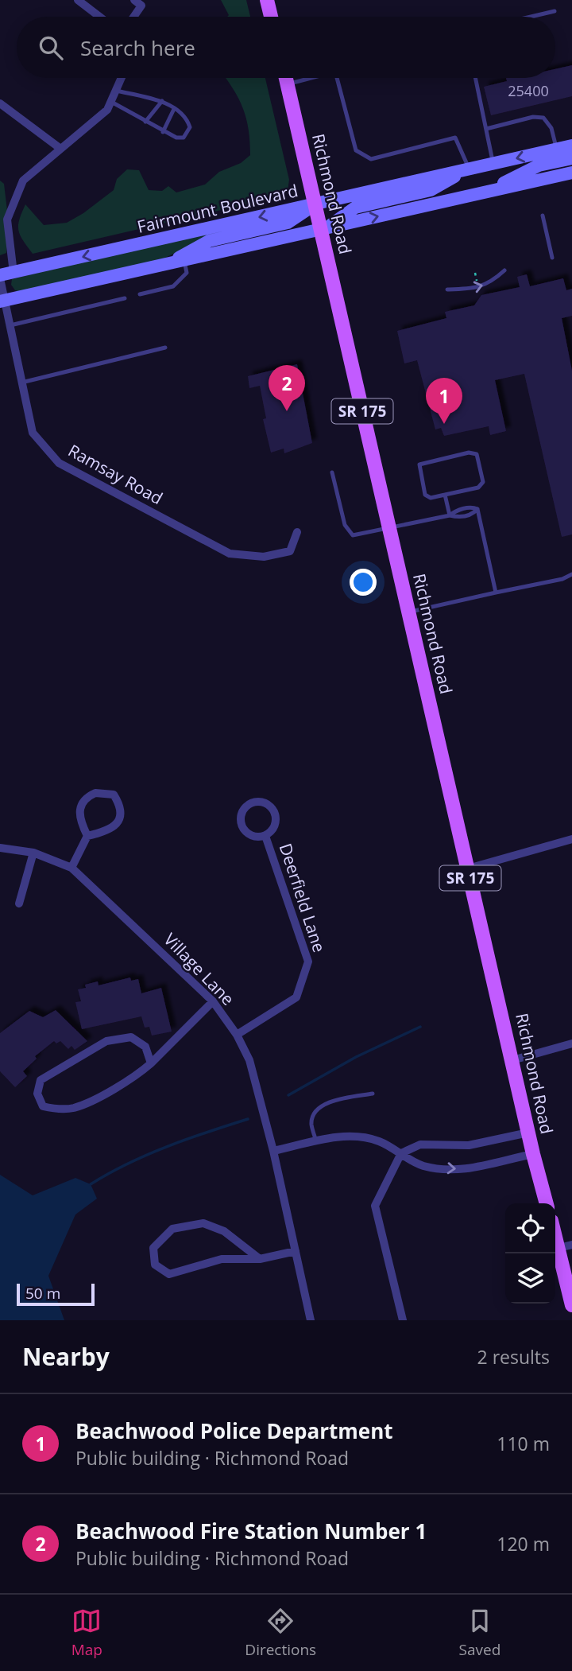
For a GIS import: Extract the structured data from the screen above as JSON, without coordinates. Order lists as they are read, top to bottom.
{
  "streets": {
    "main road": ["Richmond Road", "SR 175"],
    "street": [
      "Fairmount Boulevard",
      "Ramsay Road",
      "Deerfield Lane",
      "Village Lane"
    ]
  },
  "crossings": [
    ["Richmond Road", "Fairmount Boulevard"],
    ["Fairmount Boulevard", "Ramsay Road"],
    ["Deerfield Lane", "Village Lane"]
  ],
  "house_numbers": ["25400"],
  "scale_bar": "50 m",
  "page": {
    "search": "Search here",
    "pins": ["2", "1"],
    "scale": "50 m",
    "heading": ["Nearby", "2 results"],
    "list": [
      {
        "mark": "1",
        "name": "Beachwood Police Department",
        "note": "Public building · Richmond Road",
        "value": "110 m"
      },
      {
        "mark": "2",
        "name": "Beachwood Fire Station Number 1",
        "note": "Public building · Richmond Road",
        "value": "120 m"
      }
    ],
    "nav": ["Map", "Directions", "Saved"]
  }
}
